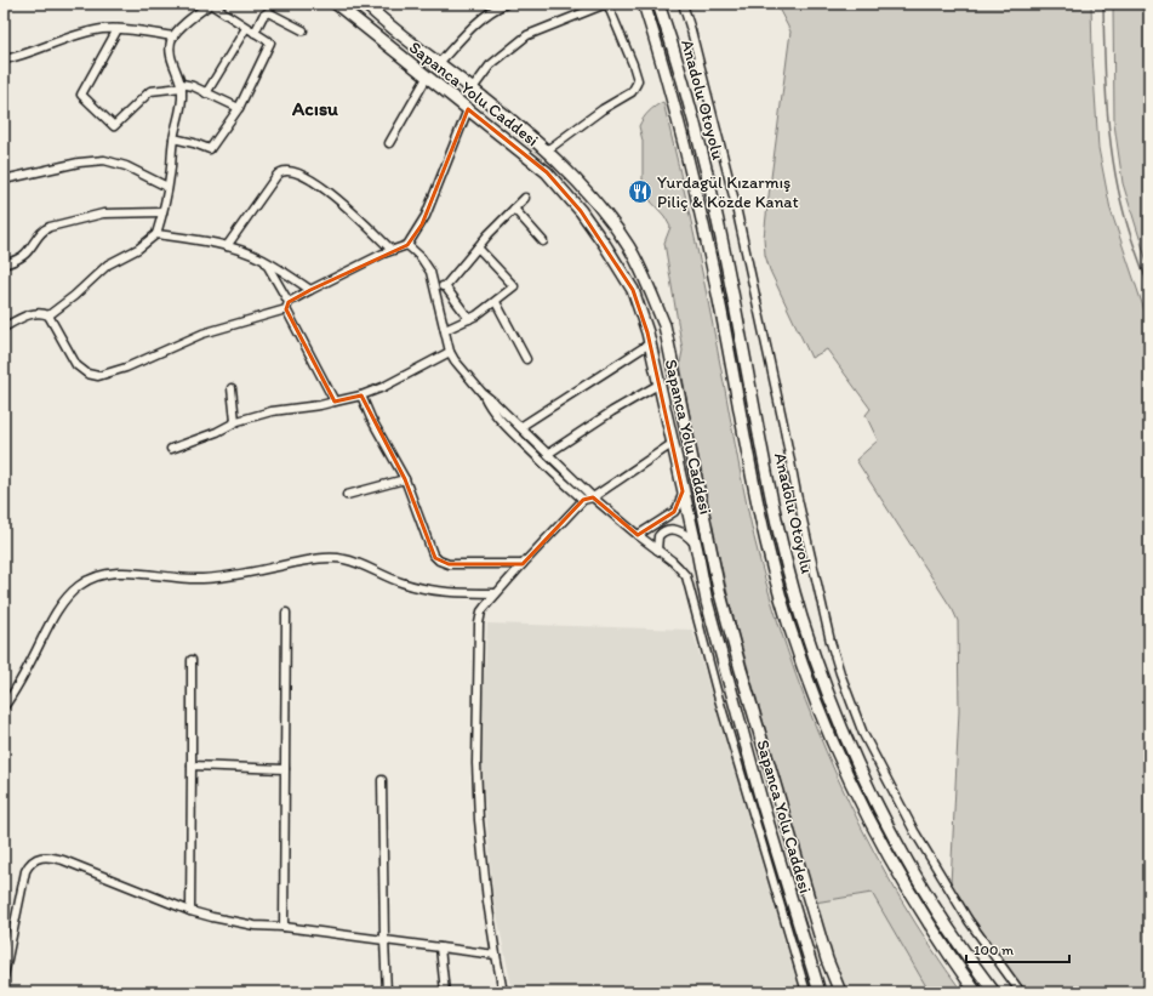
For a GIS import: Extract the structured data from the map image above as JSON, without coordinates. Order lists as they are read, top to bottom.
{
  "streets": {
    "highway": ["Sapanca Yolu Caddesi", "Anadolu Otoyolu"]
  },
  "districts": ["Acısu"],
  "places": {
    "restaurant": ["Yurdagül Kızarmış Piliç & Közde Kanat"]
  },
  "scale_bar": "100 m"
}
